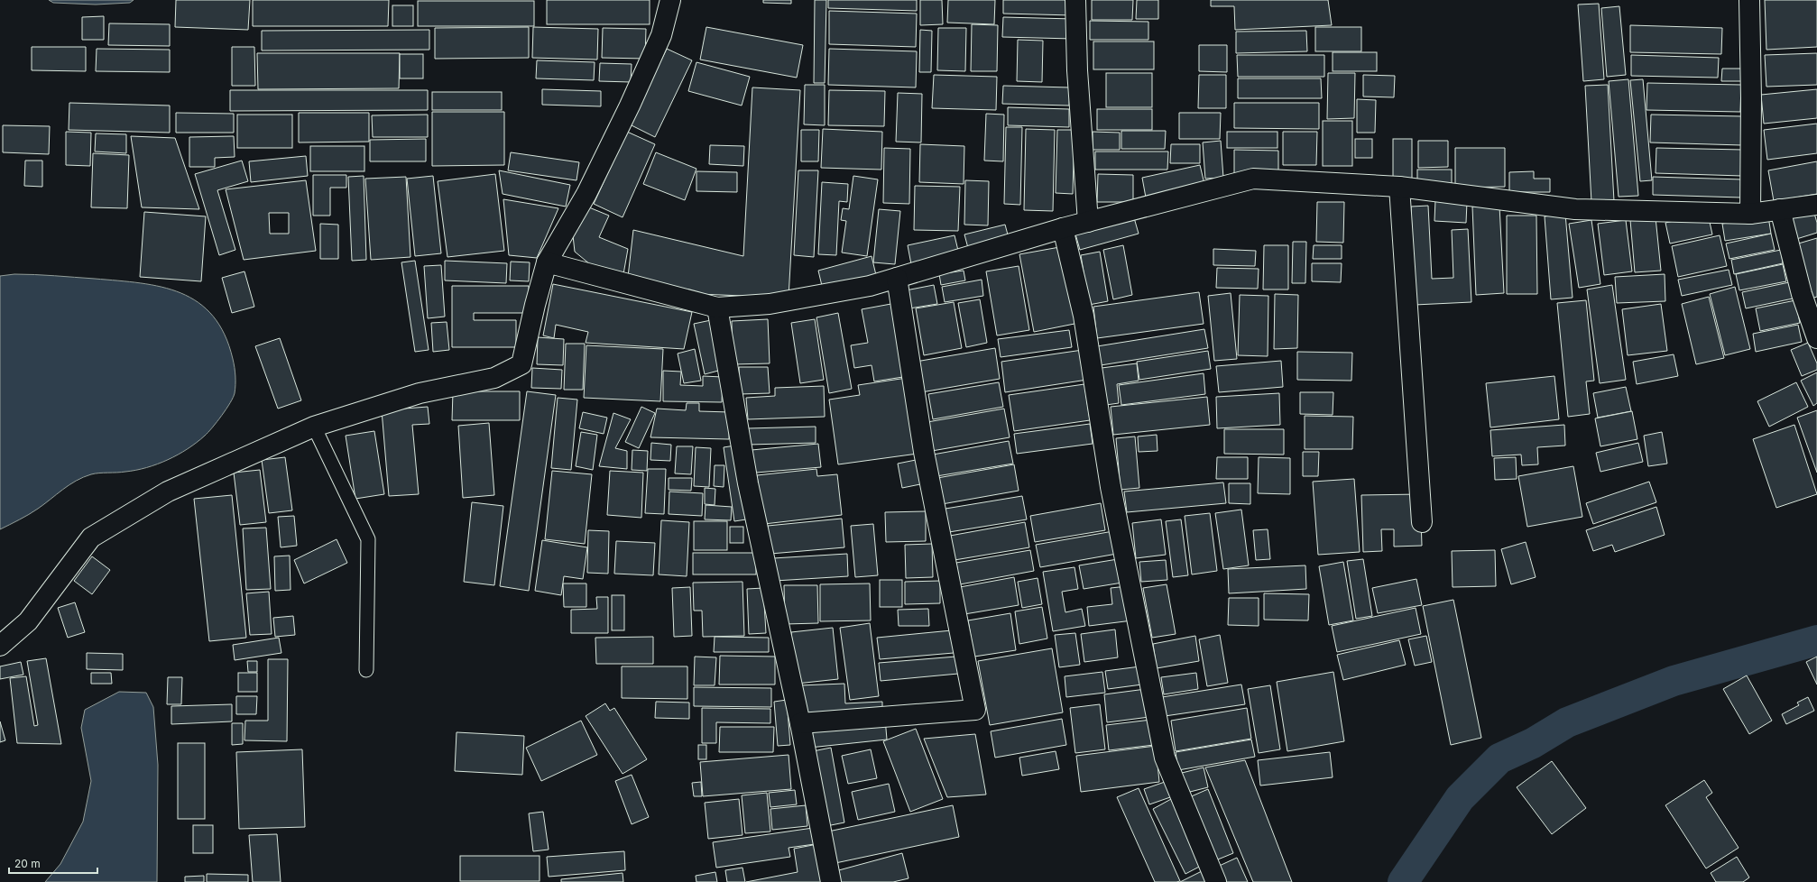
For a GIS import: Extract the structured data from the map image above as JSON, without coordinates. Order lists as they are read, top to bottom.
{
  "scale_bar": "20 m"
}
